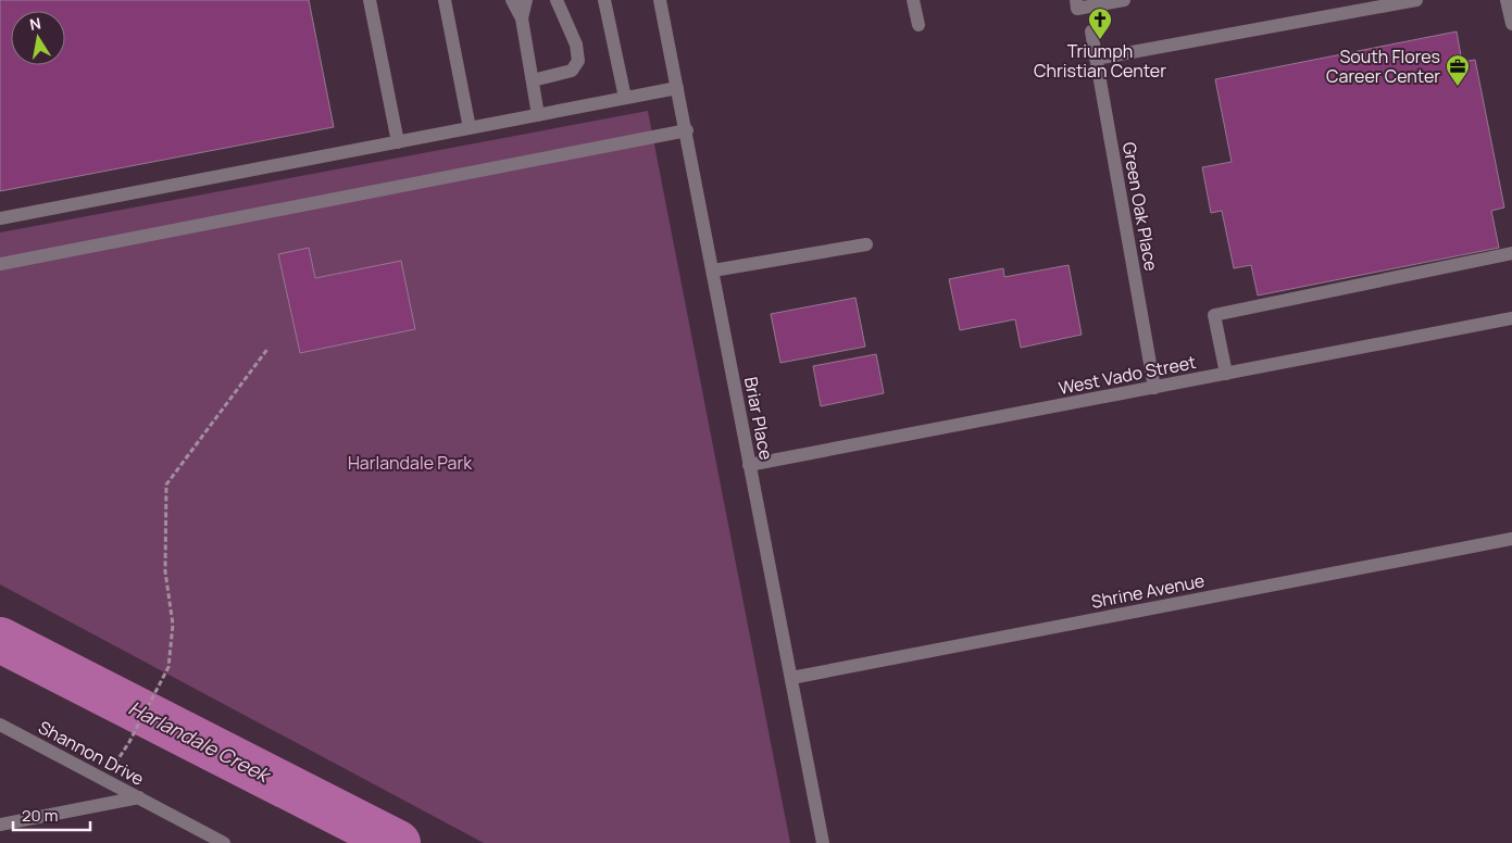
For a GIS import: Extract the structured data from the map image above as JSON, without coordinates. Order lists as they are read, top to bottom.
{
  "streets": {
    "street": [
      "Green Oak Place",
      "West Vado Street",
      "Briar Place",
      "Shrine Avenue",
      "Shannon Drive"
    ]
  },
  "crossings": [
    ["Green Oak Place", "West Vado Street"],
    ["West Vado Street", "Briar Place"],
    ["Briar Place", "Shrine Avenue"]
  ],
  "water": ["Harlandale Creek"],
  "parks": ["Harlandale Park"],
  "places": {
    "church": ["Triumph Christian Center"],
    "office": ["South Flores Career Center"]
  },
  "scale_bar": "20 m",
  "north": "top"
}
